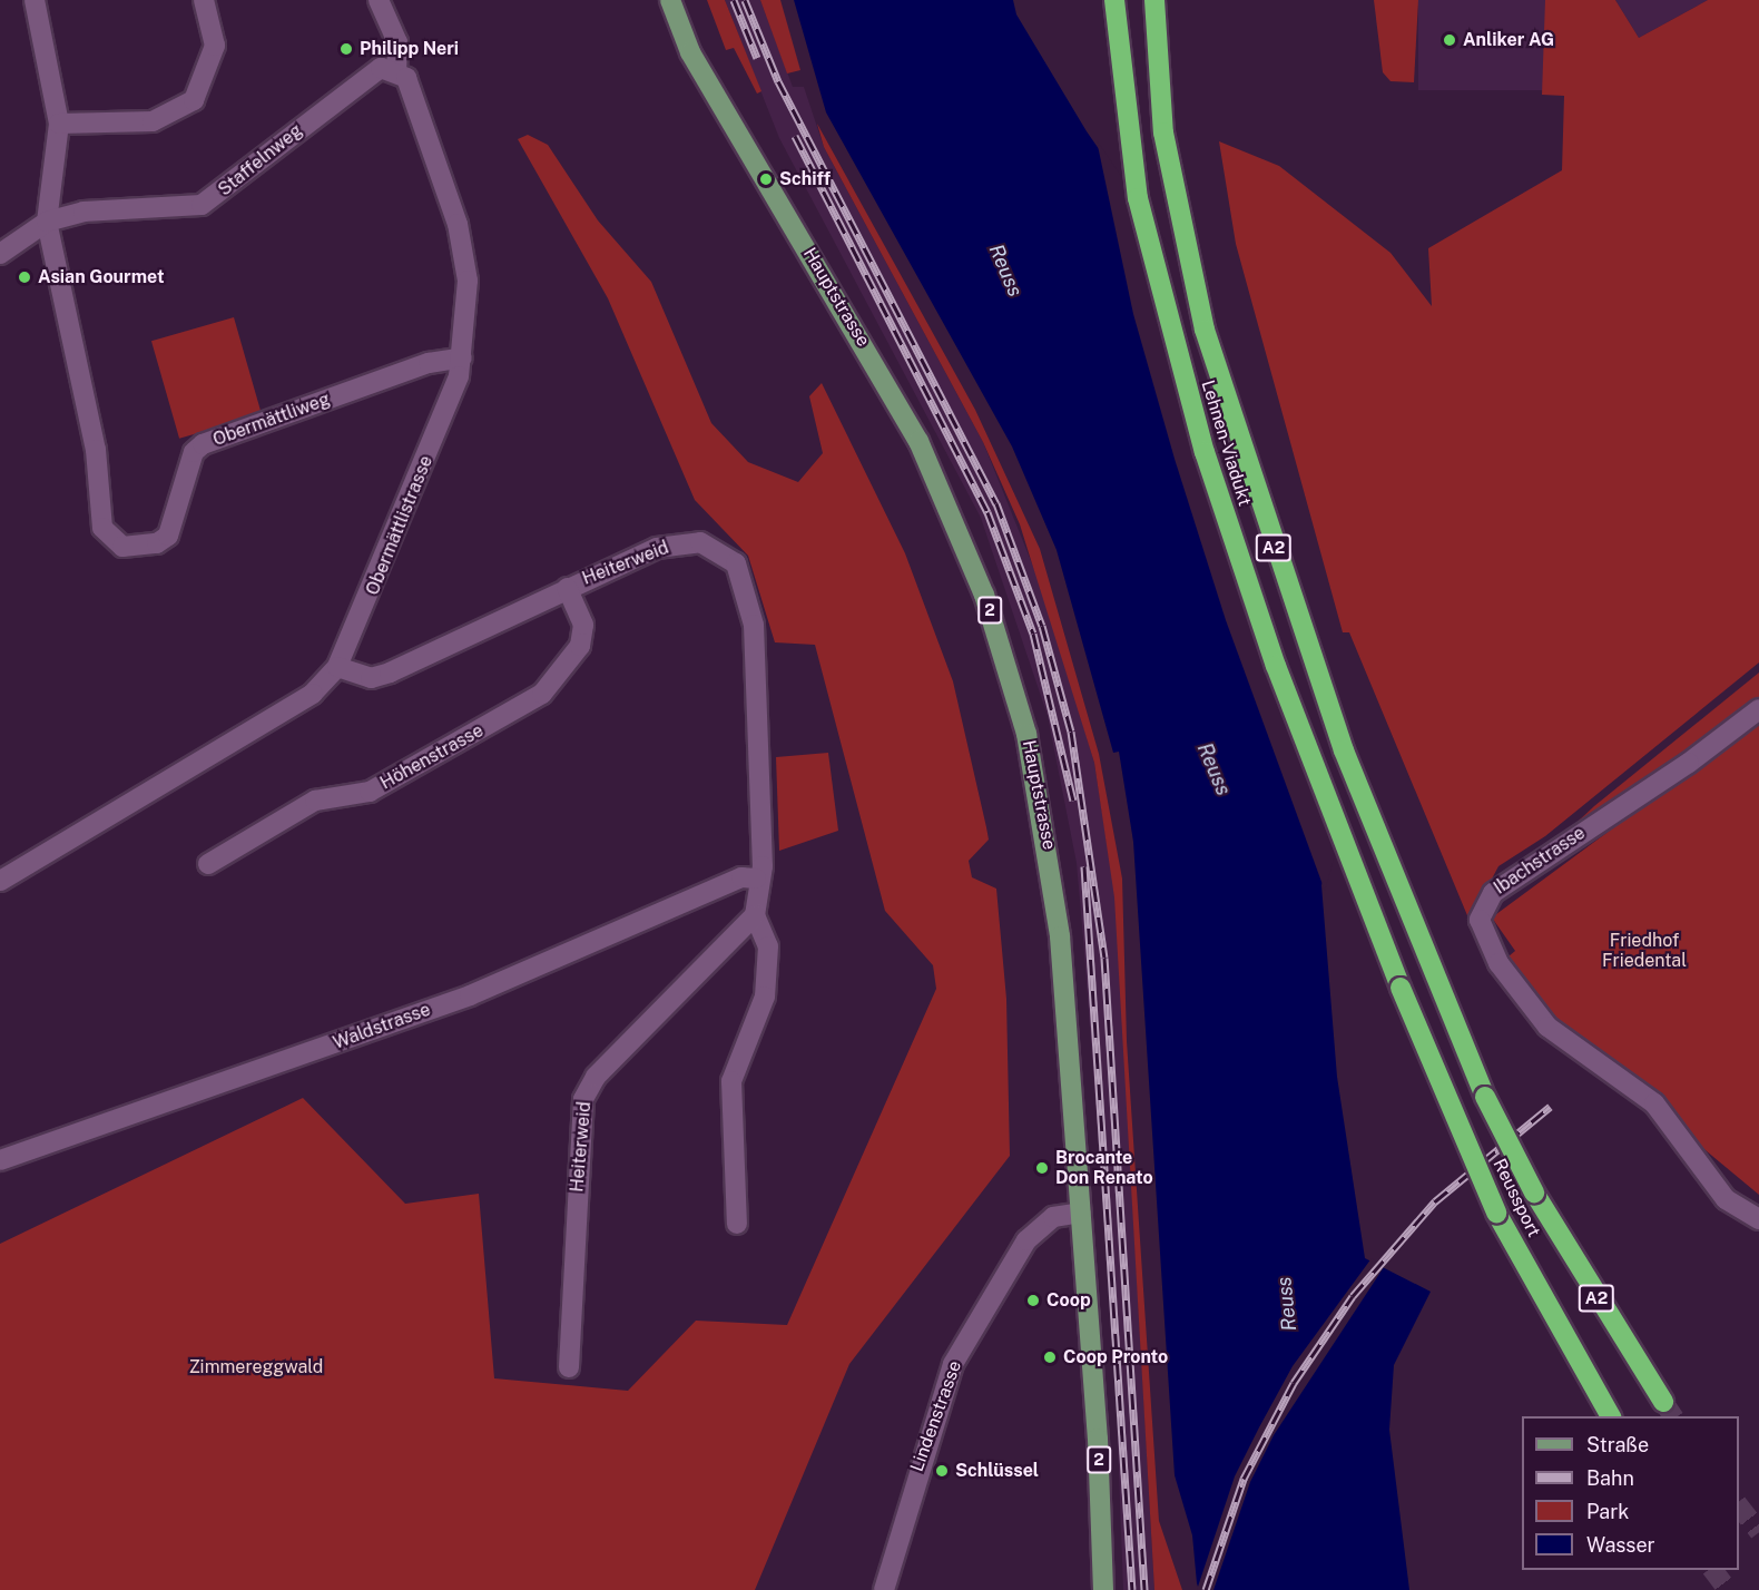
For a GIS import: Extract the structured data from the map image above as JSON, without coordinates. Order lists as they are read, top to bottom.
{
  "streets": {
    "highway": ["Lehnen-Viadukt", "A2", "Reussport"],
    "main road": ["Hauptstrasse", "2"],
    "street": [
      "Staffelnweg",
      "Obermättliweg",
      "Obermättlistrasse",
      "Heiterweid",
      "Höhenstrasse",
      "Ibachstrasse",
      "Waldstrasse",
      "Lindenstrasse"
    ]
  },
  "crossings": [
    ["Staffelnweg", "Obermättliweg"],
    ["Staffelnweg", "Obermättlistrasse"],
    ["Hauptstrasse", "Lindenstrasse"],
    ["Obermättliweg", "Obermättlistrasse"],
    ["Lehnen-Viadukt", "Reussport"],
    ["Obermättlistrasse", "Heiterweid"],
    ["Heiterweid", "Höhenstrasse"],
    ["Heiterweid", "Waldstrasse"]
  ],
  "water": ["Reuss"],
  "parks": ["Friedhof Friedental", "Zimmereggwald"],
  "places": [
    "Anliker AG",
    "Philipp Neri",
    "Schiff",
    "Asian Gourmet",
    "Brocante Don Renato",
    "Coop",
    "Coop Pronto",
    "Schlüssel"
  ],
  "legend": [
    "Straße",
    "Bahn",
    "Park",
    "Wasser"
  ]
}
